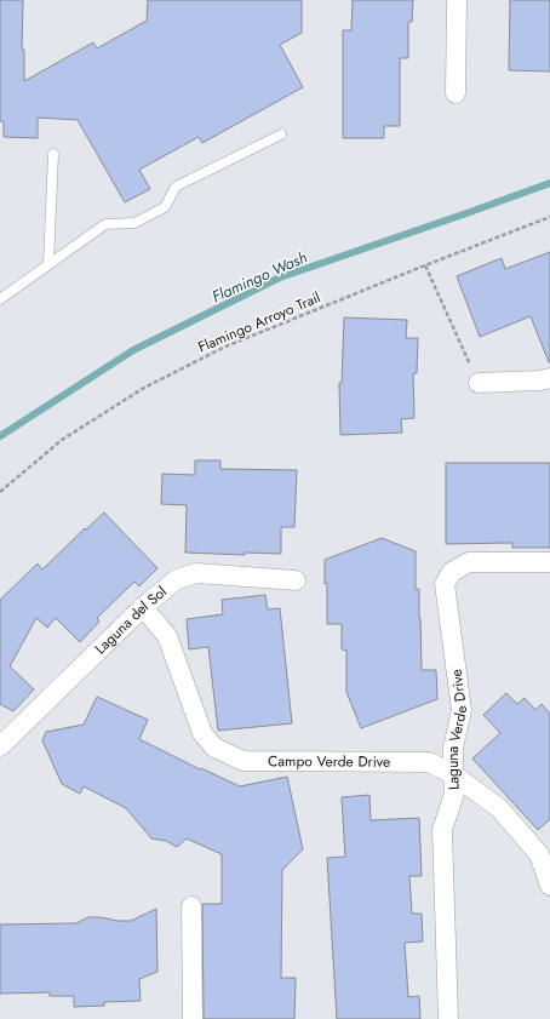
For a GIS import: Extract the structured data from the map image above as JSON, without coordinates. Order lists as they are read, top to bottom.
{
  "streets": {
    "street": ["Laguna del Sol", "Laguna Verde Drive", "Campo Verde Drive"],
    "path": ["Flamingo Arroyo Trail"]
  },
  "crossings": [
    ["Laguna del Sol", "Campo Verde Drive"],
    ["Laguna Verde Drive", "Campo Verde Drive"]
  ],
  "water": ["Flamingo Wash"]
}
